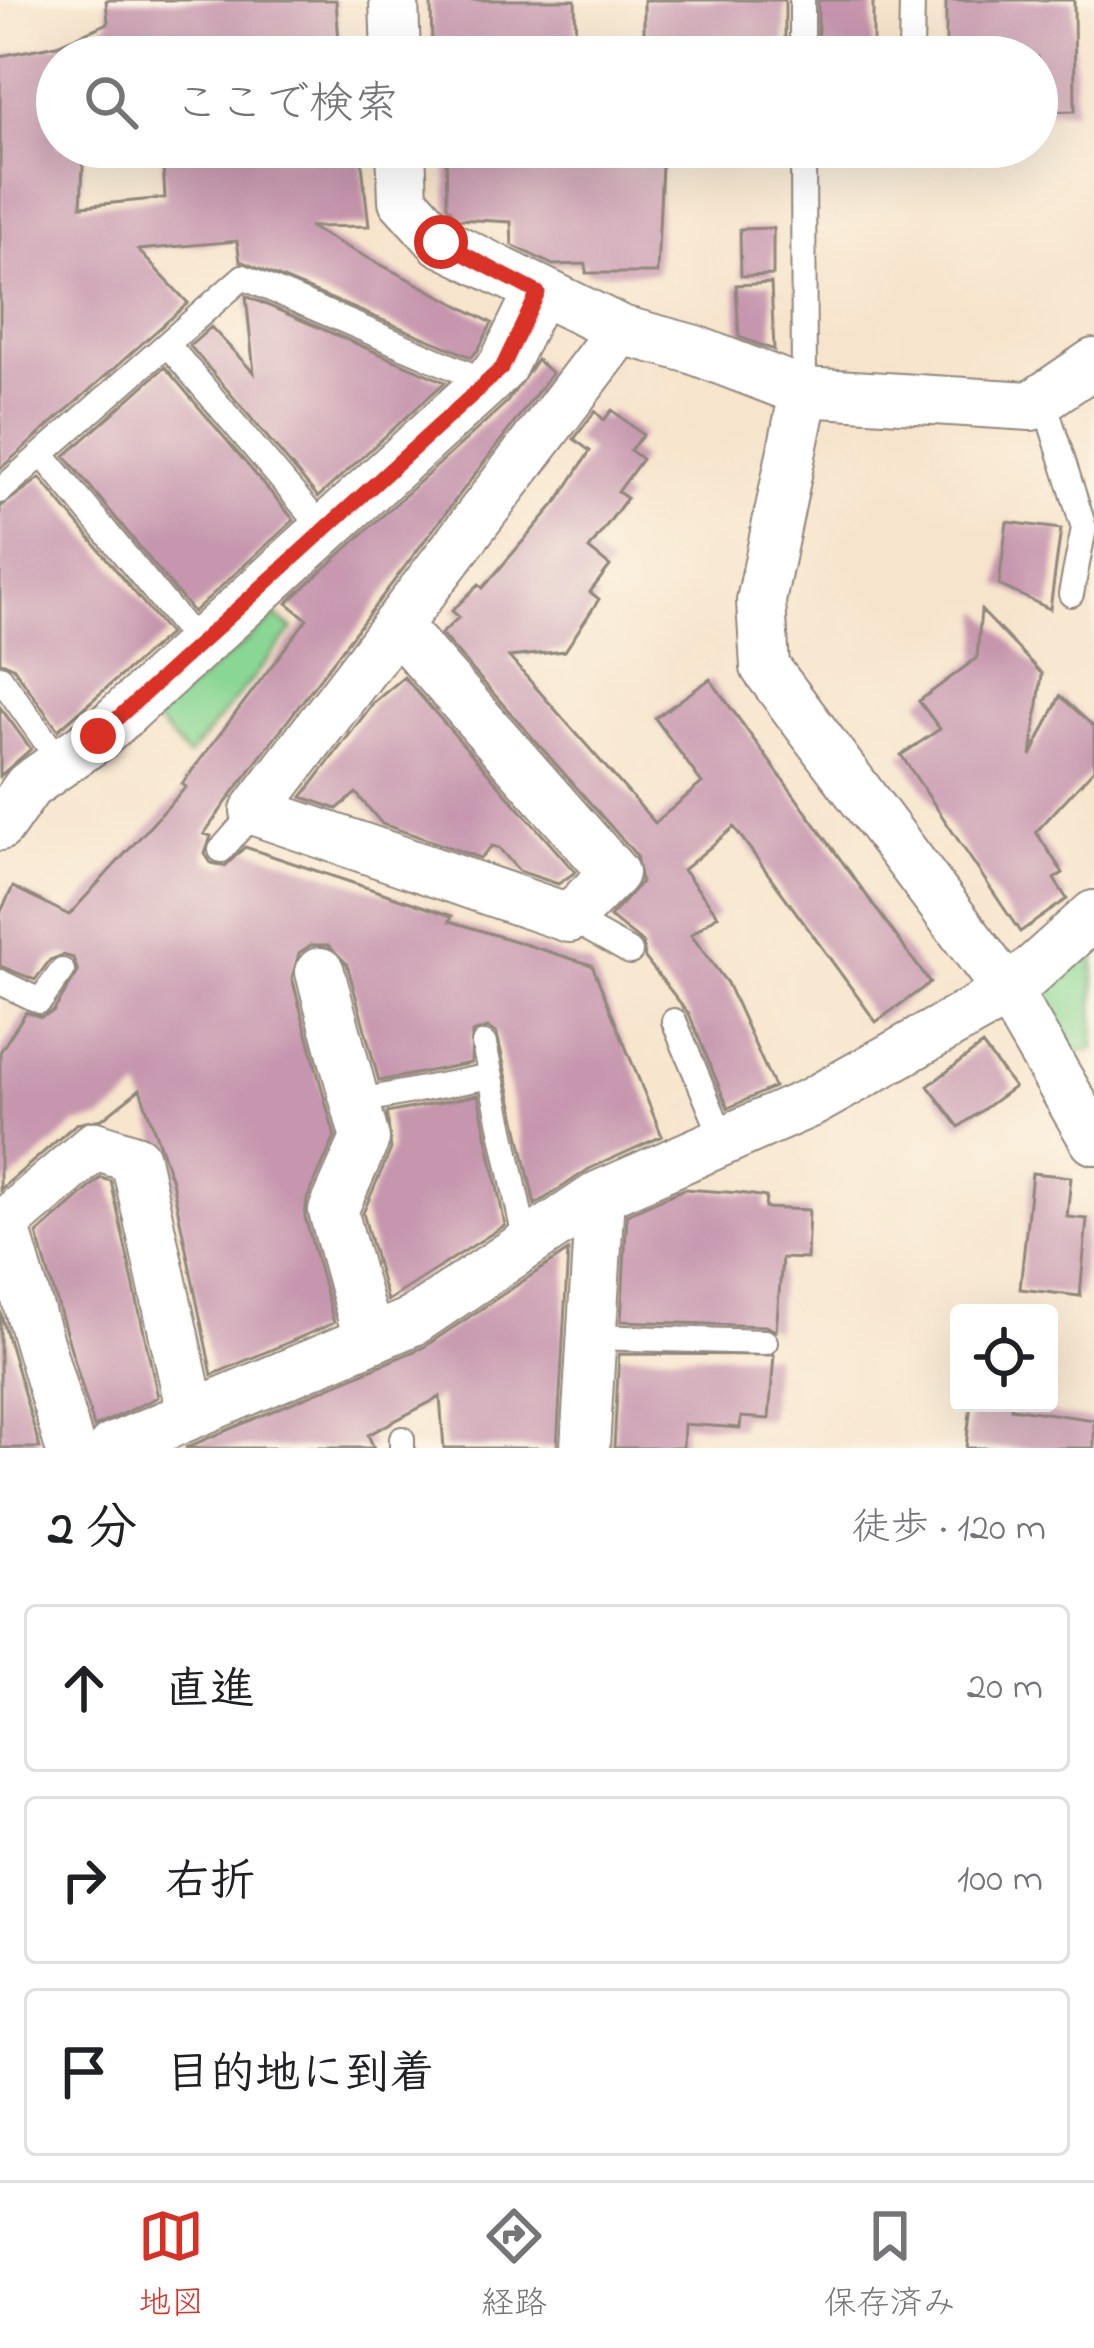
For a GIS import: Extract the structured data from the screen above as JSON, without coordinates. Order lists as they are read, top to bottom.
{
  "page": {
    "search": "ここで検索",
    "heading": ["2 分", "徒歩 · 120 m"],
    "list": [
      ["直進", "20 m"],
      ["右折", "100 m"],
      "目的地に到着"
    ],
    "nav": ["地図", "経路", "保存済み"]
  }
}
